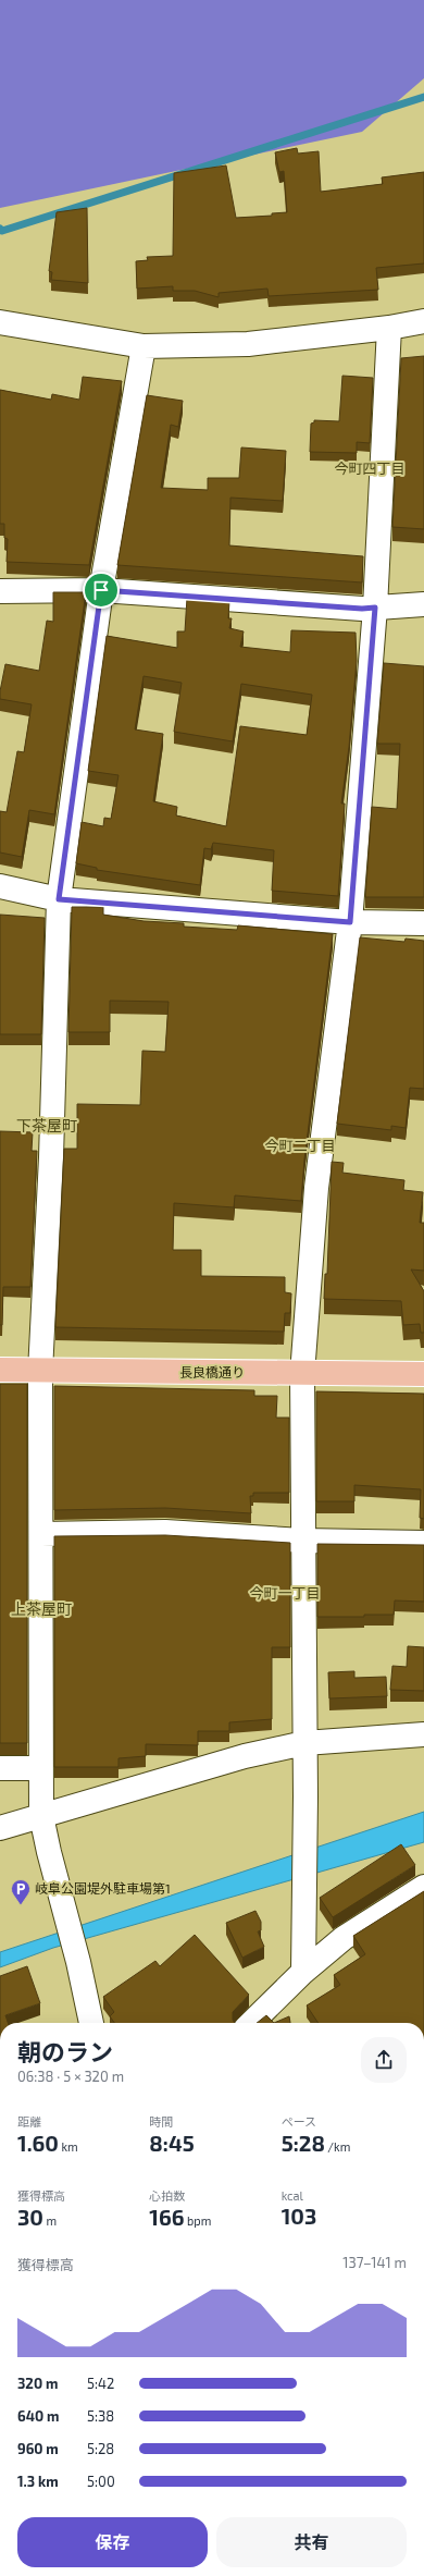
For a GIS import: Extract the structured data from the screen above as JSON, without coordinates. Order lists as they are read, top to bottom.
{
  "streets": {
    "highway": ["長良橋通り"]
  },
  "districts": [
    "今町四丁目",
    "下茶屋町",
    "今町二丁目",
    "今町一丁目",
    "上茶屋町"
  ],
  "places": {
    "parking": ["岐阜公園堤外駐車場第1"]
  },
  "page": {
    "heading": ["朝のラン", "06:38 · 5 × 320 m"],
    "stats": [
      ["距離", "1.60 km"],
      ["時間", "8:45"],
      ["ペース", "5:28 /km"],
      ["獲得標高", "30 m"],
      ["心拍数", "166 bpm"],
      ["kcal", "103"]
    ],
    "chart": ["獲得標高", "137–141 m"],
    "list": [
      {
        "name": "320 m",
        "note": "5:42"
      },
      {
        "name": "640 m",
        "note": "5:38"
      },
      {
        "name": "960 m",
        "note": "5:28"
      },
      {
        "name": "1.3 km",
        "note": "5:00"
      }
    ],
    "buttons": ["保存", "共有"]
  }
}
